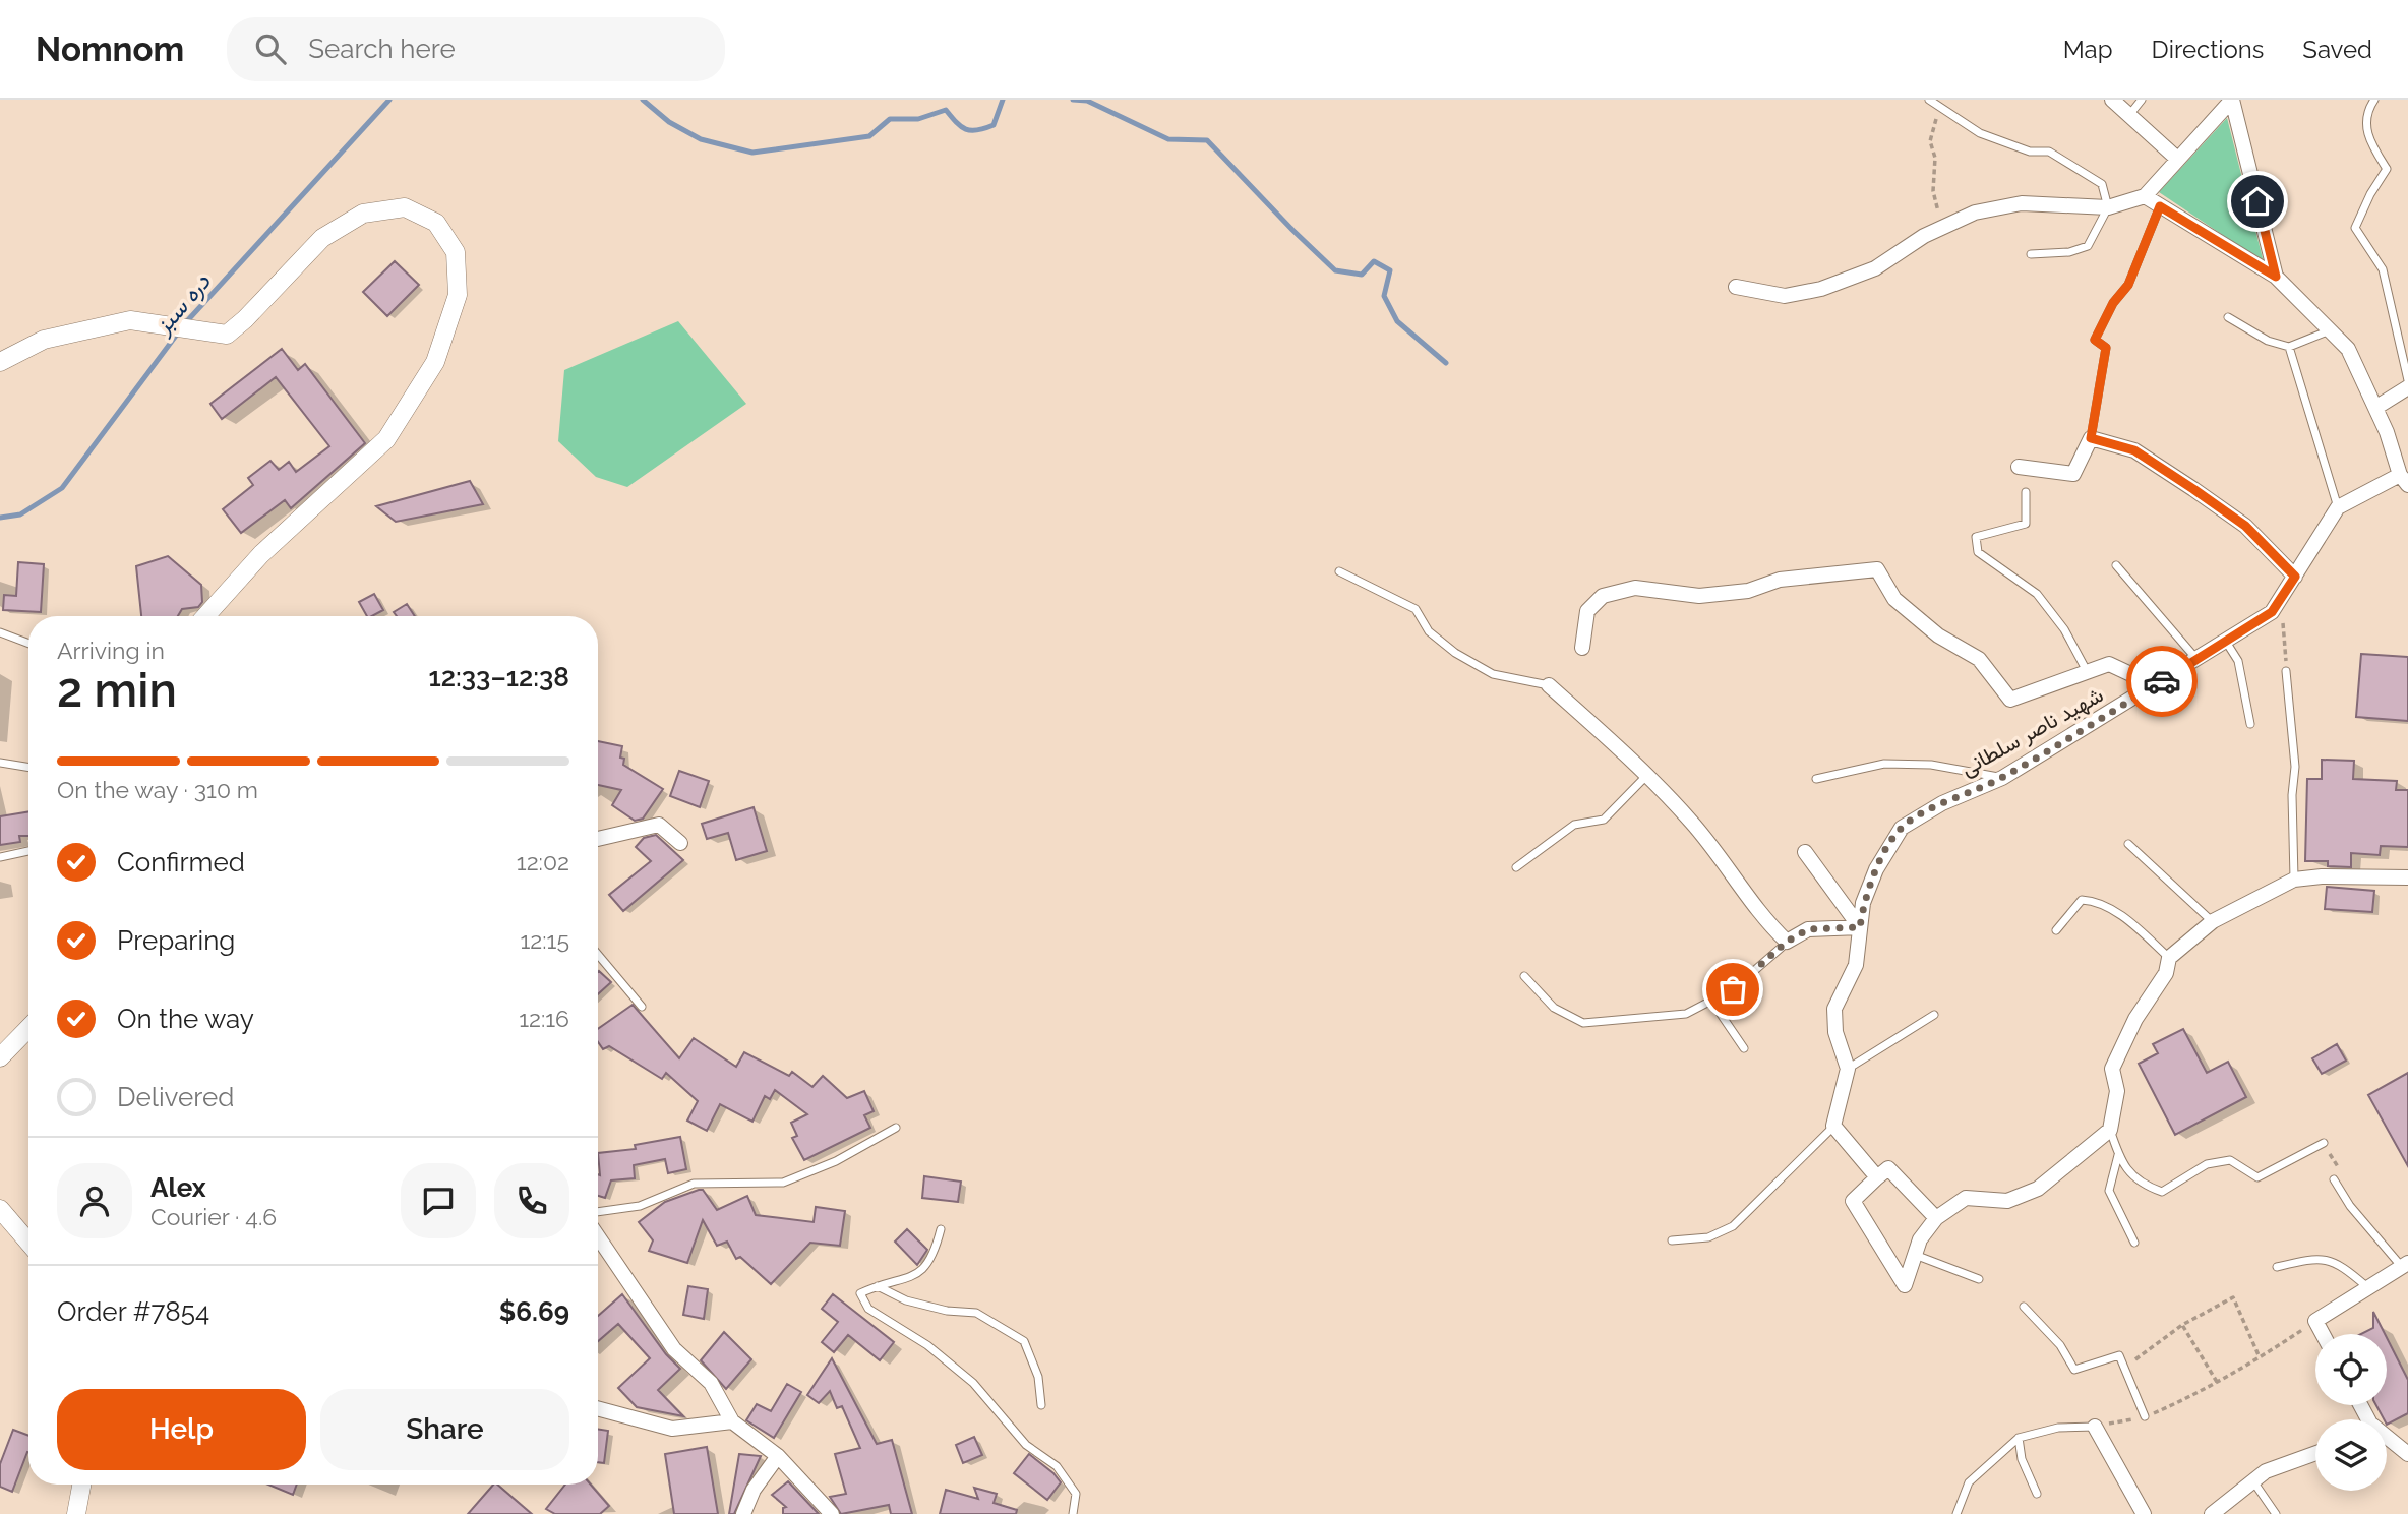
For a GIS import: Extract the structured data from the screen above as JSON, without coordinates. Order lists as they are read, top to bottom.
{
  "streets": {
    "street": ["شهید ناصر سلطانی"]
  },
  "water": ["دره سبز"],
  "page": {
    "header": "Nomnom",
    "search": "Search here",
    "nav": ["Map", "Directions", "Saved"],
    "heading": ["2 min", "Arriving in", "12:33–12:38"],
    "panel": [
      "Alex",
      "Courier · 4.6",
      "Order #7854",
      "$6.69"
    ],
    "bar": "On the way · 310 m",
    "list": [
      ["Confirmed", "12:02"],
      ["Preparing", "12:15"],
      ["On the way", "12:16"],
      "Delivered"
    ],
    "buttons": ["Help", "Share"]
  }
}
